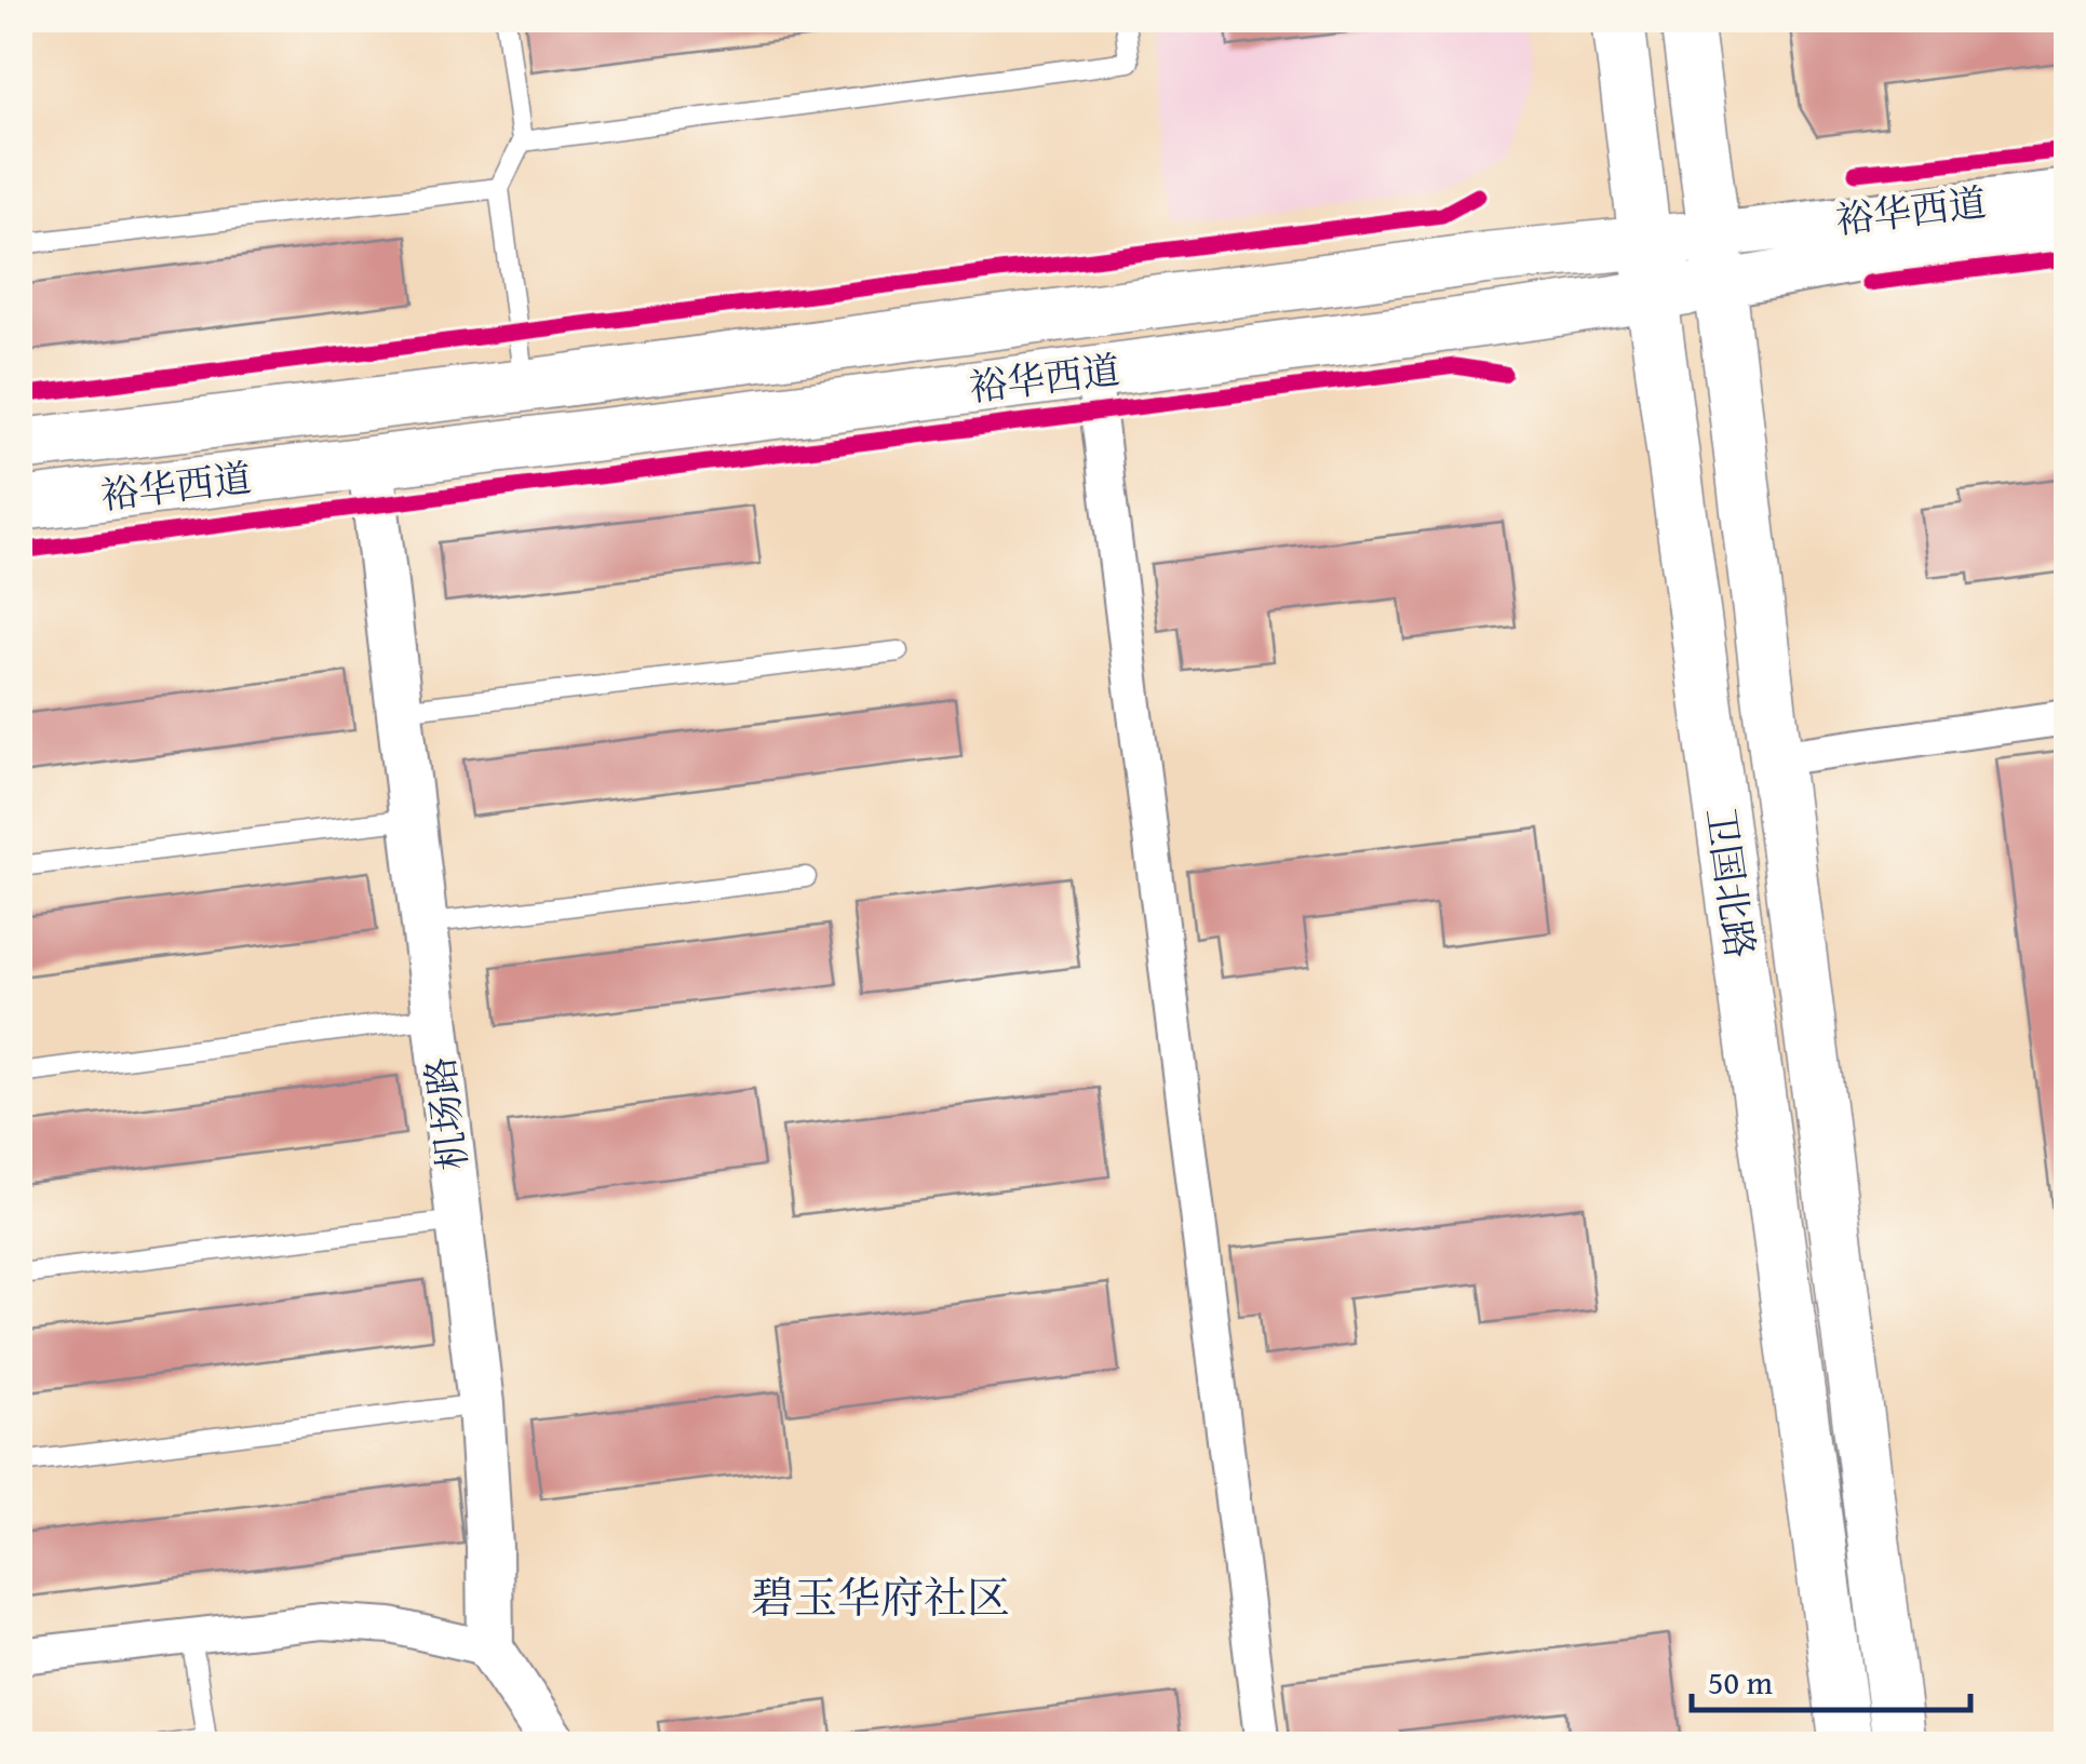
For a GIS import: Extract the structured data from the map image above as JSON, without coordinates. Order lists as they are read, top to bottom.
{
  "streets": {
    "main road": ["裕华西道", "卫国北路"],
    "street": ["机场路"]
  },
  "crossings": [
    ["裕华西道", "卫国北路"],
    ["裕华西道", "机场路"]
  ],
  "districts": ["碧玉华府社区"],
  "scale_bar": "50 m"
}
